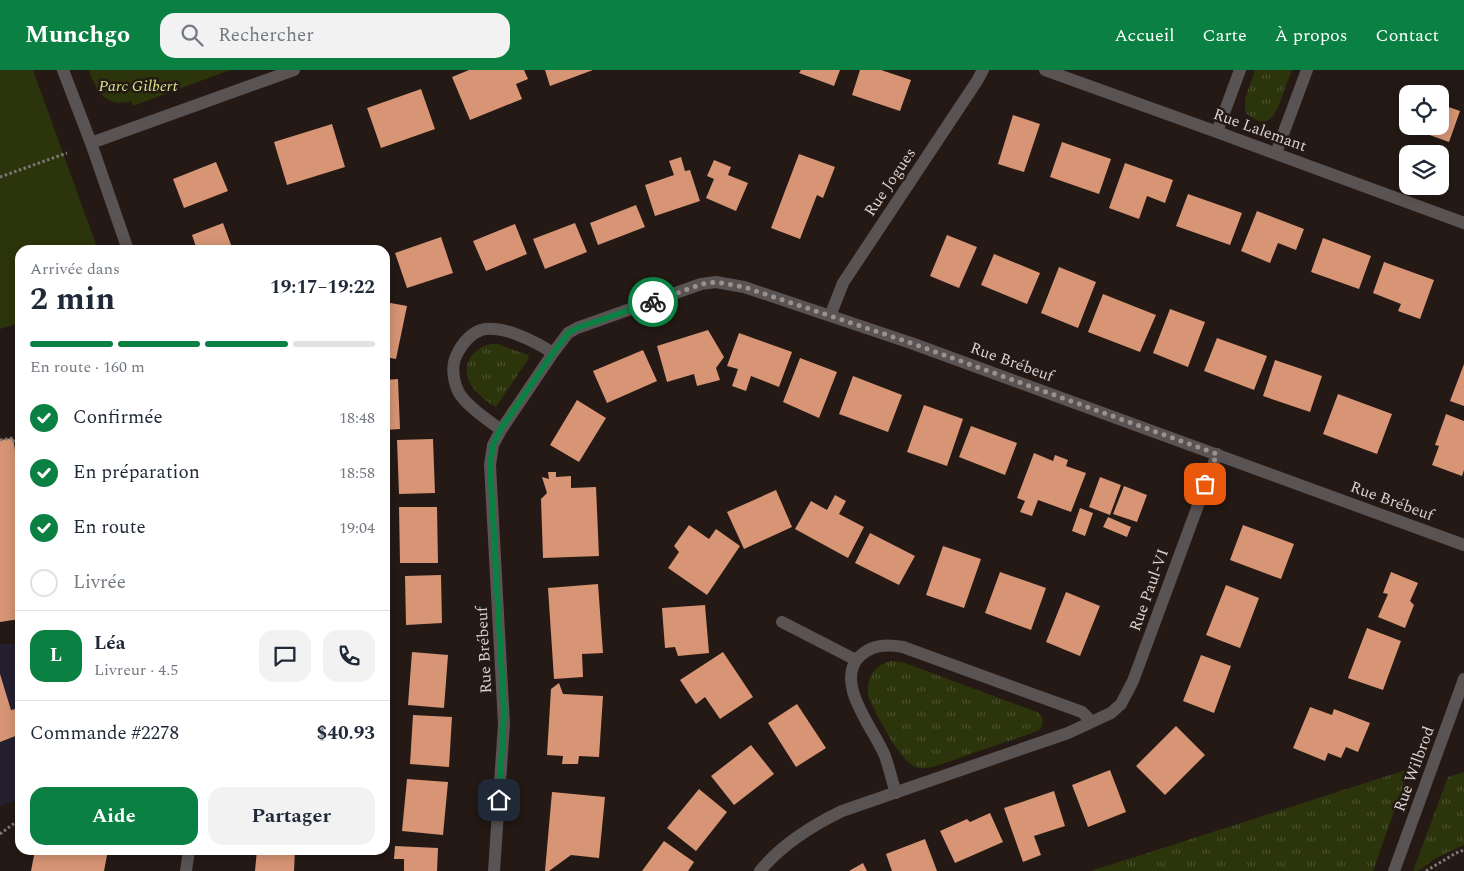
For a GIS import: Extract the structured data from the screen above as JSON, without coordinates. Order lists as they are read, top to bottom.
{
  "streets": {
    "street": [
      "Rue Lalemant",
      "Rue Jogues",
      "Rue Brébeuf",
      "Rue Paul-VI",
      "Rue Wilbrod"
    ]
  },
  "crossings": [
    ["Rue Jogues", "Rue Brébeuf"],
    ["Rue Brébeuf", "Rue Paul-VI"]
  ],
  "parks": ["Parc Gilbert"],
  "page": {
    "header": "Munchgo",
    "search": "Rechercher",
    "nav": [
      "Accueil",
      "Carte",
      "À propos",
      "Contact"
    ],
    "heading": ["2 min", "Arrivée dans", "19:17–19:22"],
    "panel": [
      "Léa",
      "Livreur · 4.5",
      "Commande #2278",
      "$40.93"
    ],
    "bar": "En route · 160 m",
    "list": [
      ["Confirmée", "18:48"],
      ["En préparation", "18:58"],
      ["En route", "19:04"],
      "Livrée"
    ],
    "round": "L",
    "buttons": ["Aide", "Partager"]
  }
}
